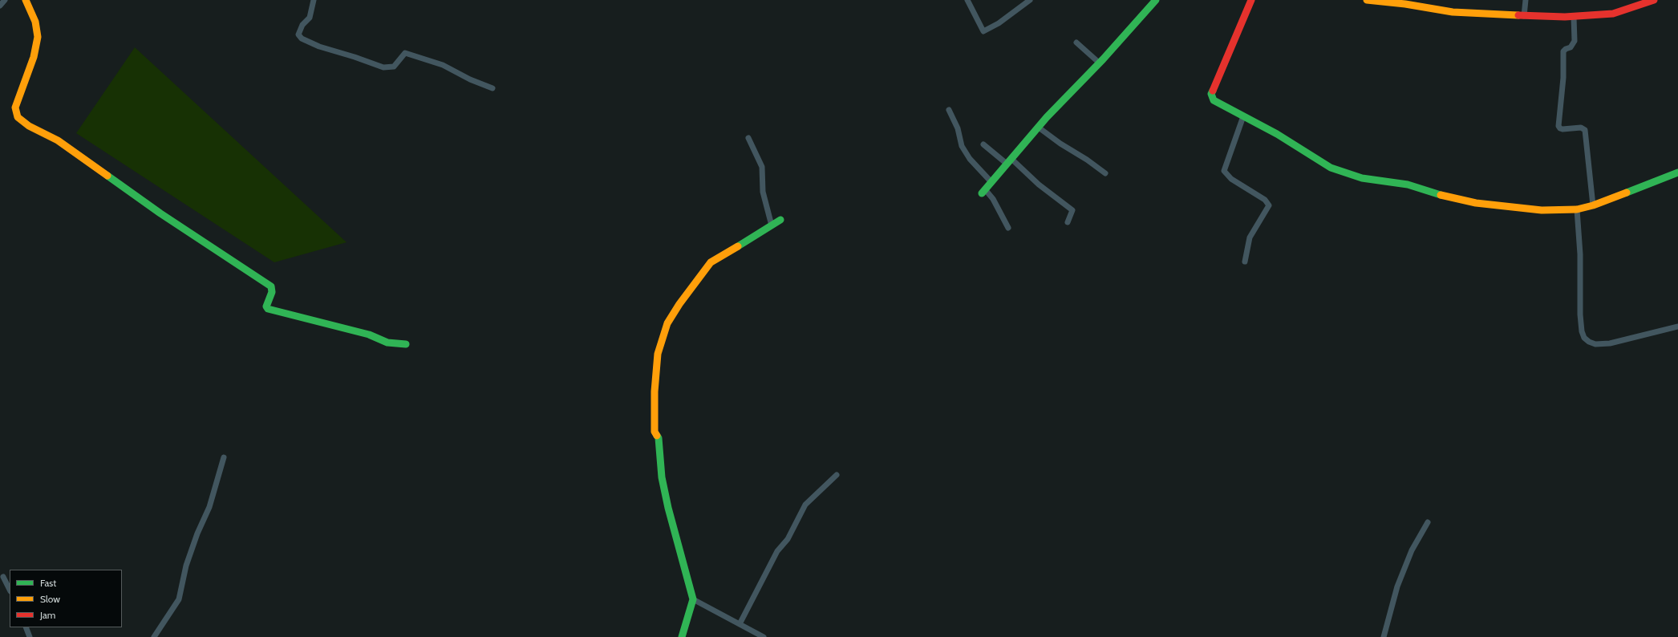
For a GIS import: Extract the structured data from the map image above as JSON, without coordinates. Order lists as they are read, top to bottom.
{
  "legend": ["Fast", "Slow", "Jam"]
}
